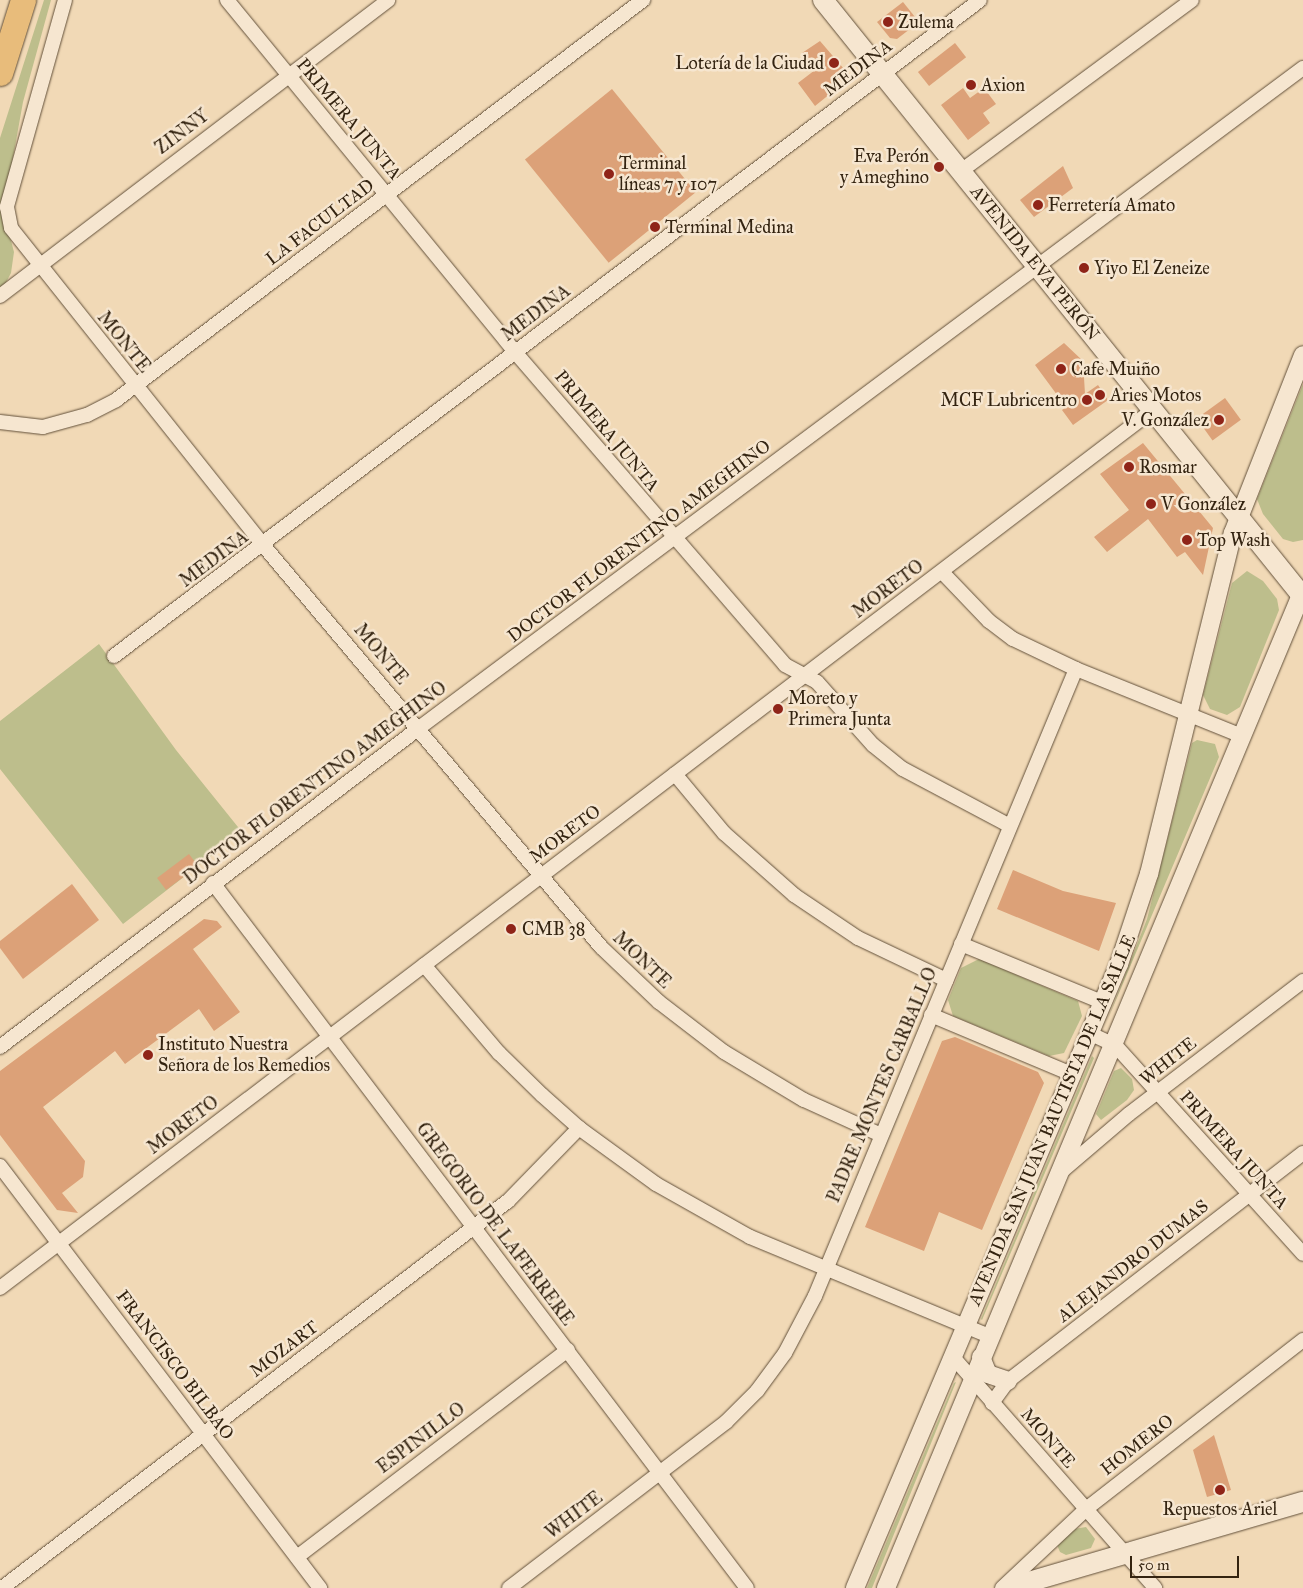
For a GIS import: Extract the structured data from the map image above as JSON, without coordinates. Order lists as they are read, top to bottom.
{
  "streets": {
    "main road": ["AVENIDA EVA PERÓN"],
    "street": [
      "MEDINA",
      "PRIMERA JUNTA",
      "ZINNY",
      "LA FACULTAD",
      "MONTE",
      "DOCTOR FLORENTINO AMEGHINO",
      "MORETO",
      "WHITE",
      "PADRE MONTES CARBALLO",
      "AVENIDA SAN JUAN BAUTISTA DE LA SALLE",
      "GREGORIO DE LAFERRERE",
      "ALEJANDRO DUMAS",
      "MOZART",
      "FRANCISCO BILBAO",
      "ESPINILLO",
      "HOMERO"
    ]
  },
  "crossings": [
    ["MEDINA", "PRIMERA JUNTA"],
    ["MEDINA", "AVENIDA EVA PERÓN"],
    ["MEDINA", "MONTE"],
    ["PRIMERA JUNTA", "ZINNY"],
    ["PRIMERA JUNTA", "LA FACULTAD"],
    ["PRIMERA JUNTA", "DOCTOR FLORENTINO AMEGHINO"],
    ["PRIMERA JUNTA", "MORETO"],
    ["PRIMERA JUNTA", "WHITE"],
    ["PRIMERA JUNTA", "PADRE MONTES CARBALLO"],
    ["PRIMERA JUNTA", "AVENIDA SAN JUAN BAUTISTA DE LA SALLE"],
    ["PRIMERA JUNTA", "ALEJANDRO DUMAS"],
    ["ZINNY", "MONTE"],
    ["LA FACULTAD", "MONTE"],
    ["AVENIDA EVA PERÓN", "DOCTOR FLORENTINO AMEGHINO"],
    ["AVENIDA EVA PERÓN", "MORETO"],
    ["AVENIDA EVA PERÓN", "AVENIDA SAN JUAN BAUTISTA DE LA SALLE"],
    ["MONTE", "DOCTOR FLORENTINO AMEGHINO"],
    ["MONTE", "MORETO"],
    ["MONTE", "PADRE MONTES CARBALLO"],
    ["MONTE", "AVENIDA SAN JUAN BAUTISTA DE LA SALLE"],
    ["MONTE", "ALEJANDRO DUMAS"],
    ["MONTE", "HOMERO"],
    ["DOCTOR FLORENTINO AMEGHINO", "GREGORIO DE LAFERRERE"],
    ["MORETO", "GREGORIO DE LAFERRERE"],
    ["MORETO", "FRANCISCO BILBAO"],
    ["WHITE", "PADRE MONTES CARBALLO"],
    ["WHITE", "AVENIDA SAN JUAN BAUTISTA DE LA SALLE"],
    ["WHITE", "GREGORIO DE LAFERRERE"],
    ["PADRE MONTES CARBALLO", "GREGORIO DE LAFERRERE"],
    ["GREGORIO DE LAFERRERE", "MOZART"],
    ["GREGORIO DE LAFERRERE", "ESPINILLO"],
    ["MOZART", "FRANCISCO BILBAO"],
    ["FRANCISCO BILBAO", "ESPINILLO"]
  ],
  "places": [
    "Zulema",
    "Lotería de la Ciudad",
    "Axion",
    "Eva Perón y Ameghino",
    "Terminal líneas 7 y 107",
    "Ferretería Amato",
    "Terminal Medina",
    "Yiyo El Zeneize",
    "Cafe Muiño",
    "Aries Motos",
    "MCF Lubricentro",
    "V. González",
    "Rosmar",
    "V González",
    "Top Wash",
    "Moreto y Primera Junta",
    "CMB 38",
    "Instituto Nuestra Señora de los Remedios",
    "Repuestos Ariel"
  ],
  "scale_bar": "50 m"
}
